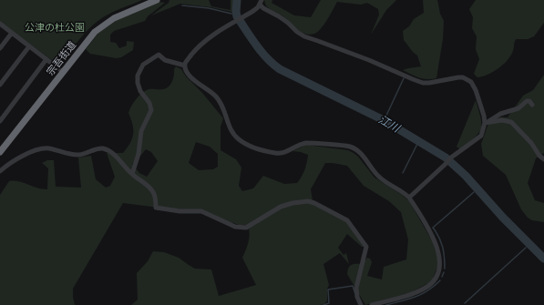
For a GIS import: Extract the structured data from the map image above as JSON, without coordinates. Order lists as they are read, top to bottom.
{
  "streets": {
    "highway": ["宗吾街道"]
  },
  "water": ["江川"],
  "parks": ["公津の杜公園"]
}
